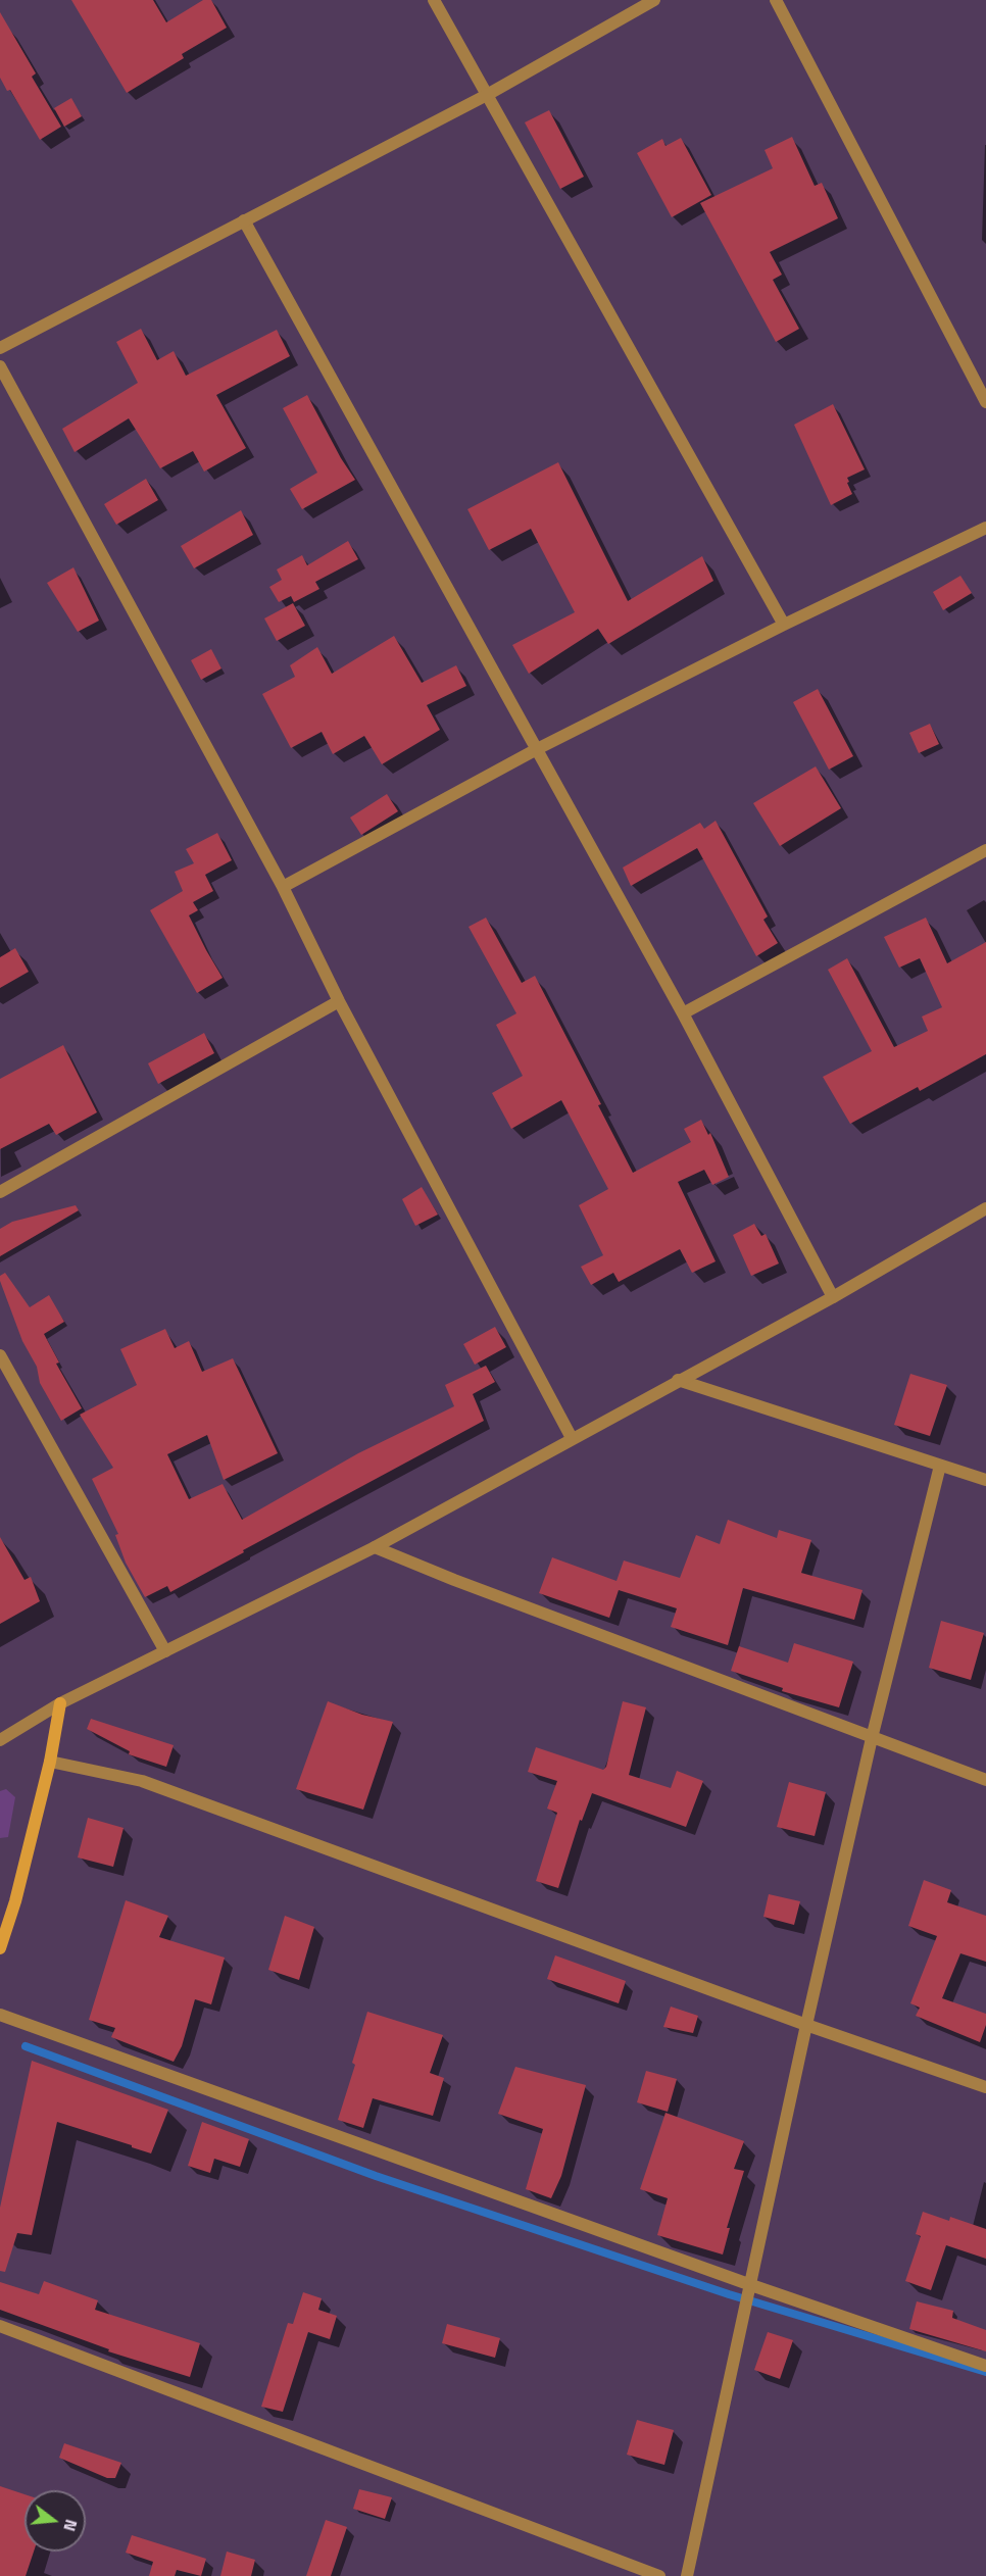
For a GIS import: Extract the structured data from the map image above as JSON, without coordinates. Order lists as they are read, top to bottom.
{
  "north": "right"
}
